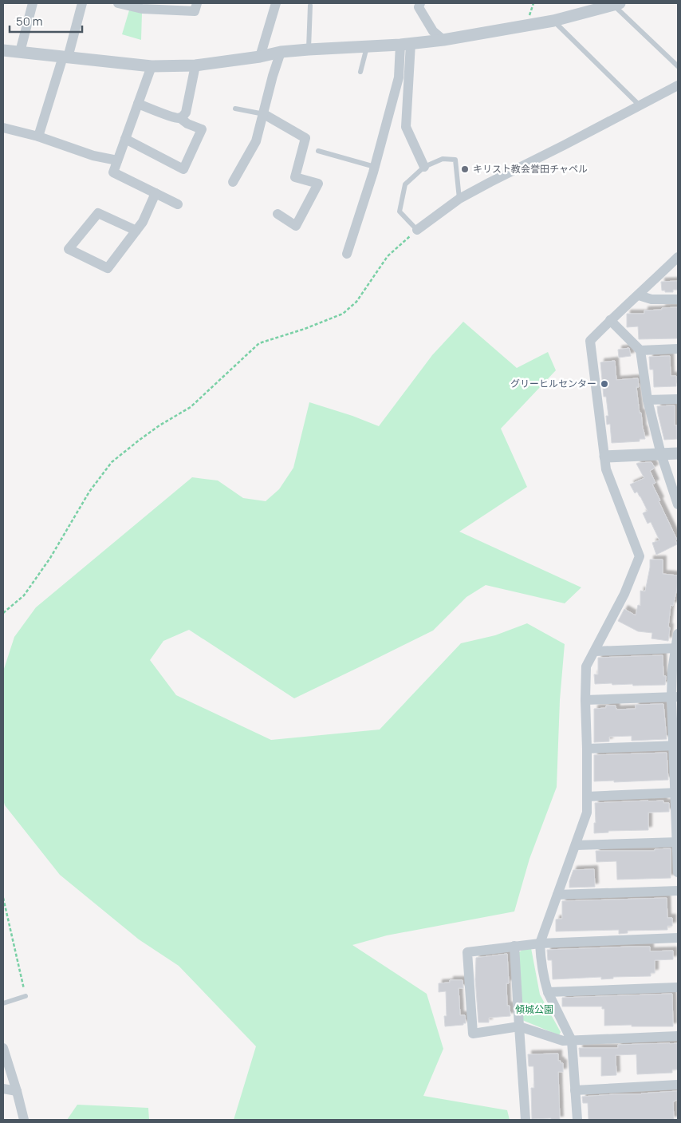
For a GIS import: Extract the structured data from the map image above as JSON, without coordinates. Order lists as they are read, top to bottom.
{
  "parks": ["傾城公園"],
  "places": ["キリスト教会誉田チャペル", "グリーヒルセンター"],
  "scale_bar": "50 m"
}
